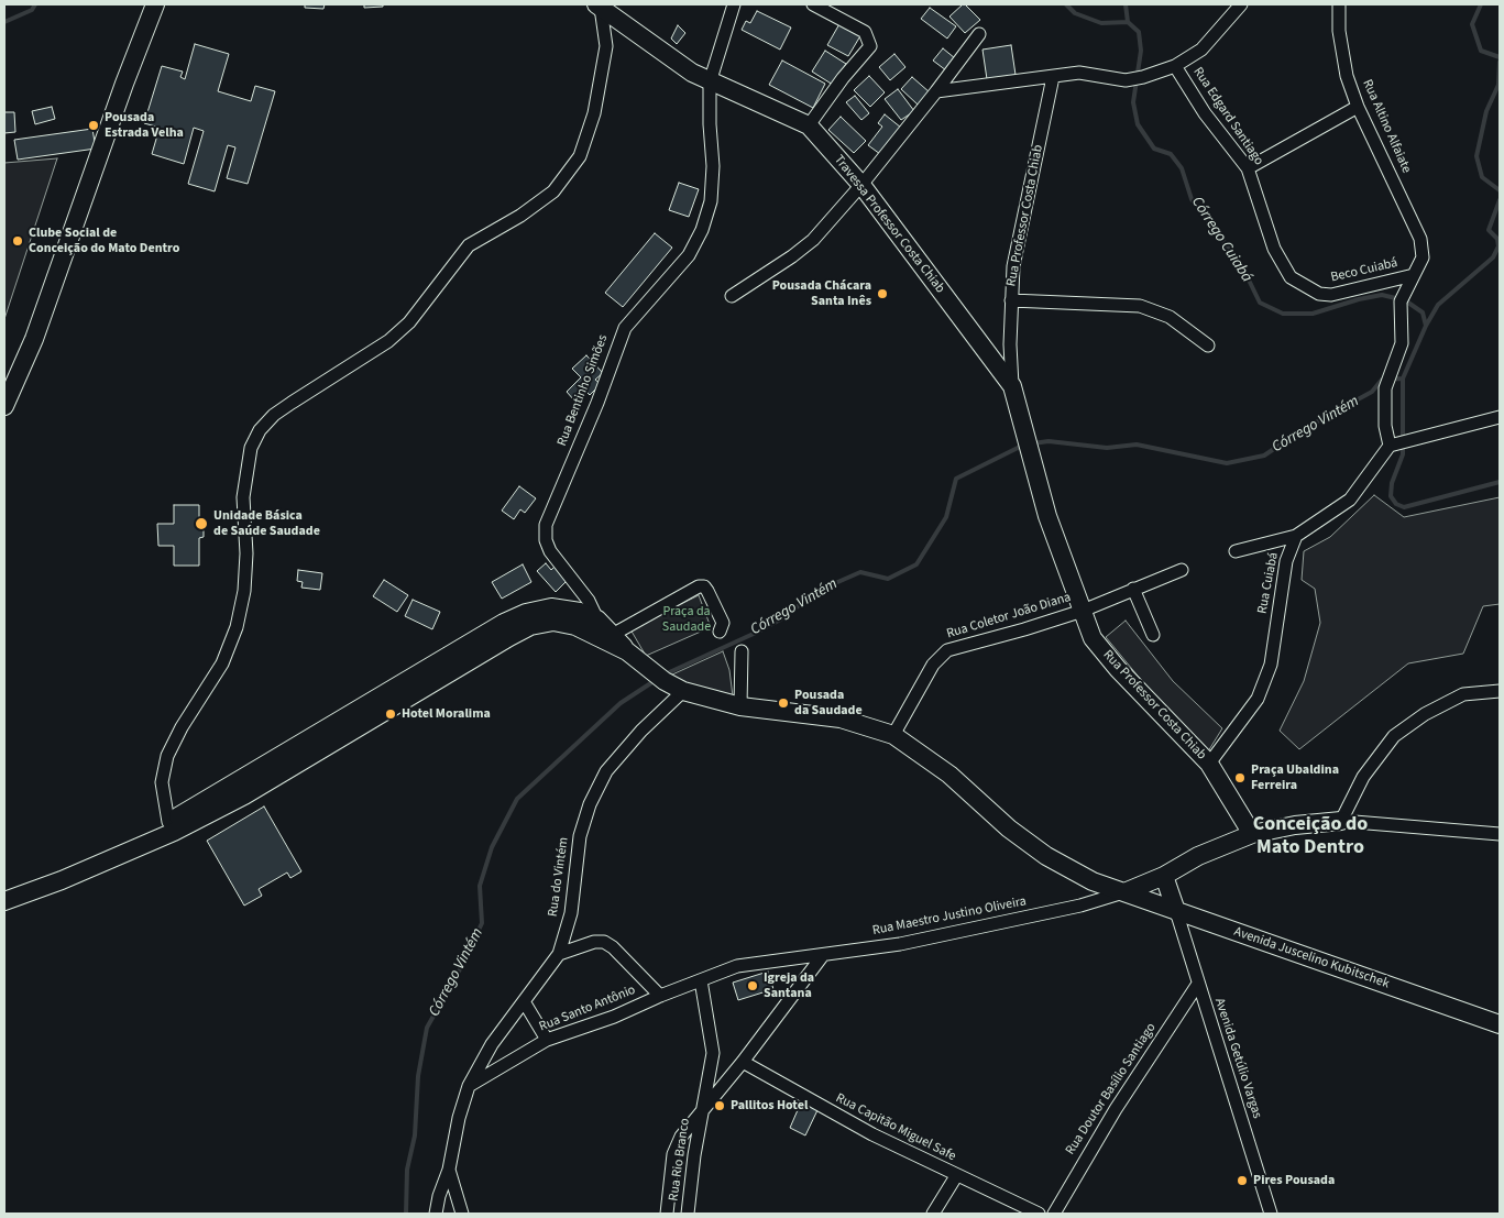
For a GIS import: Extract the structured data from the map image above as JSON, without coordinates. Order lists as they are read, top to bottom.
{
  "streets": {
    "main road": ["Rua Professor Costa Chiab", "Travessa Professor Costa Chiab", "Avenida Juscelino Kubitschek"],
    "street": [
      "Rua Edgard Santiago",
      "Rua Altino Alfaiate",
      "Beco Cuiabá",
      "Rua Bentinho Simões",
      "Rua Cuiabá",
      "Rua Coletor João Diana",
      "Rua do Vintém",
      "Rua Maestro Justino Oliveira",
      "Rua Santo Antônio",
      "Avenida Getúlio Vargas",
      "Rua Doutor Basílio Santiago",
      "Rua Capitão Miguel Safe",
      "Rua Rio Branco"
    ]
  },
  "crossings": [
    ["Rua Edgard Santiago", "Beco Cuiabá"],
    ["Rua Altino Alfaiate", "Beco Cuiabá"],
    ["Rua Professor Costa Chiab", "Travessa Professor Costa Chiab"],
    ["Rua Professor Costa Chiab", "Rua Cuiabá"],
    ["Rua Professor Costa Chiab", "Rua Coletor João Diana"],
    ["Travessa Professor Costa Chiab", "Rua Bentinho Simões"],
    ["Rua Coletor João Diana", "Avenida Juscelino Kubitschek"],
    ["Rua do Vintém", "Rua Santo Antônio"],
    ["Rua Maestro Justino Oliveira", "Avenida Juscelino Kubitschek"],
    ["Rua Maestro Justino Oliveira", "Rua Santo Antônio"],
    ["Rua Maestro Justino Oliveira", "Rua Rio Branco"],
    ["Avenida Juscelino Kubitschek", "Avenida Getúlio Vargas"],
    ["Rua Santo Antônio", "Rua Rio Branco"],
    ["Avenida Getúlio Vargas", "Rua Doutor Basílio Santiago"]
  ],
  "districts": ["Conceição do Mato Dentro"],
  "water": ["Córrego Cuiabá", "Córrego Vintém"],
  "parks": ["Praça da Saudade"],
  "places": [
    "Pousada Estrada Velha",
    "Clube Social de Conceição do Mato Dentro",
    "Pousada Chácara Santa Inês",
    "Unidade Básica de Saúde Saudade",
    "Pousada da Saudade",
    "Hotel Moralima",
    "Praça Ubaldina Ferreira",
    "Igreja da Santana",
    "Pallitos Hotel",
    "Pires Pousada"
  ]
}
